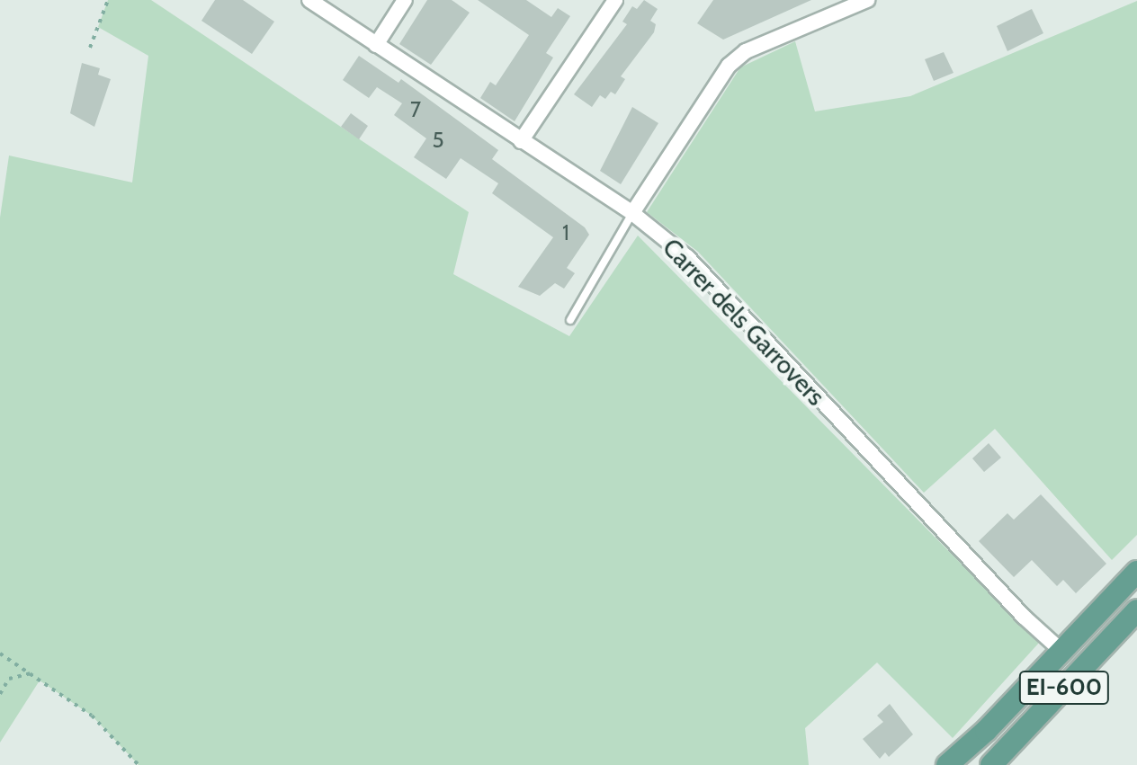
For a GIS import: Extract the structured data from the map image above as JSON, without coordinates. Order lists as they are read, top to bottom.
{
  "streets": {
    "main road": ["EI-600"],
    "street": ["Carrer dels Garrovers"]
  },
  "crossings": [
    ["Carrer dels Garrovers", "EI-600"]
  ],
  "house_numbers": ["7", "5", "1"]
}
